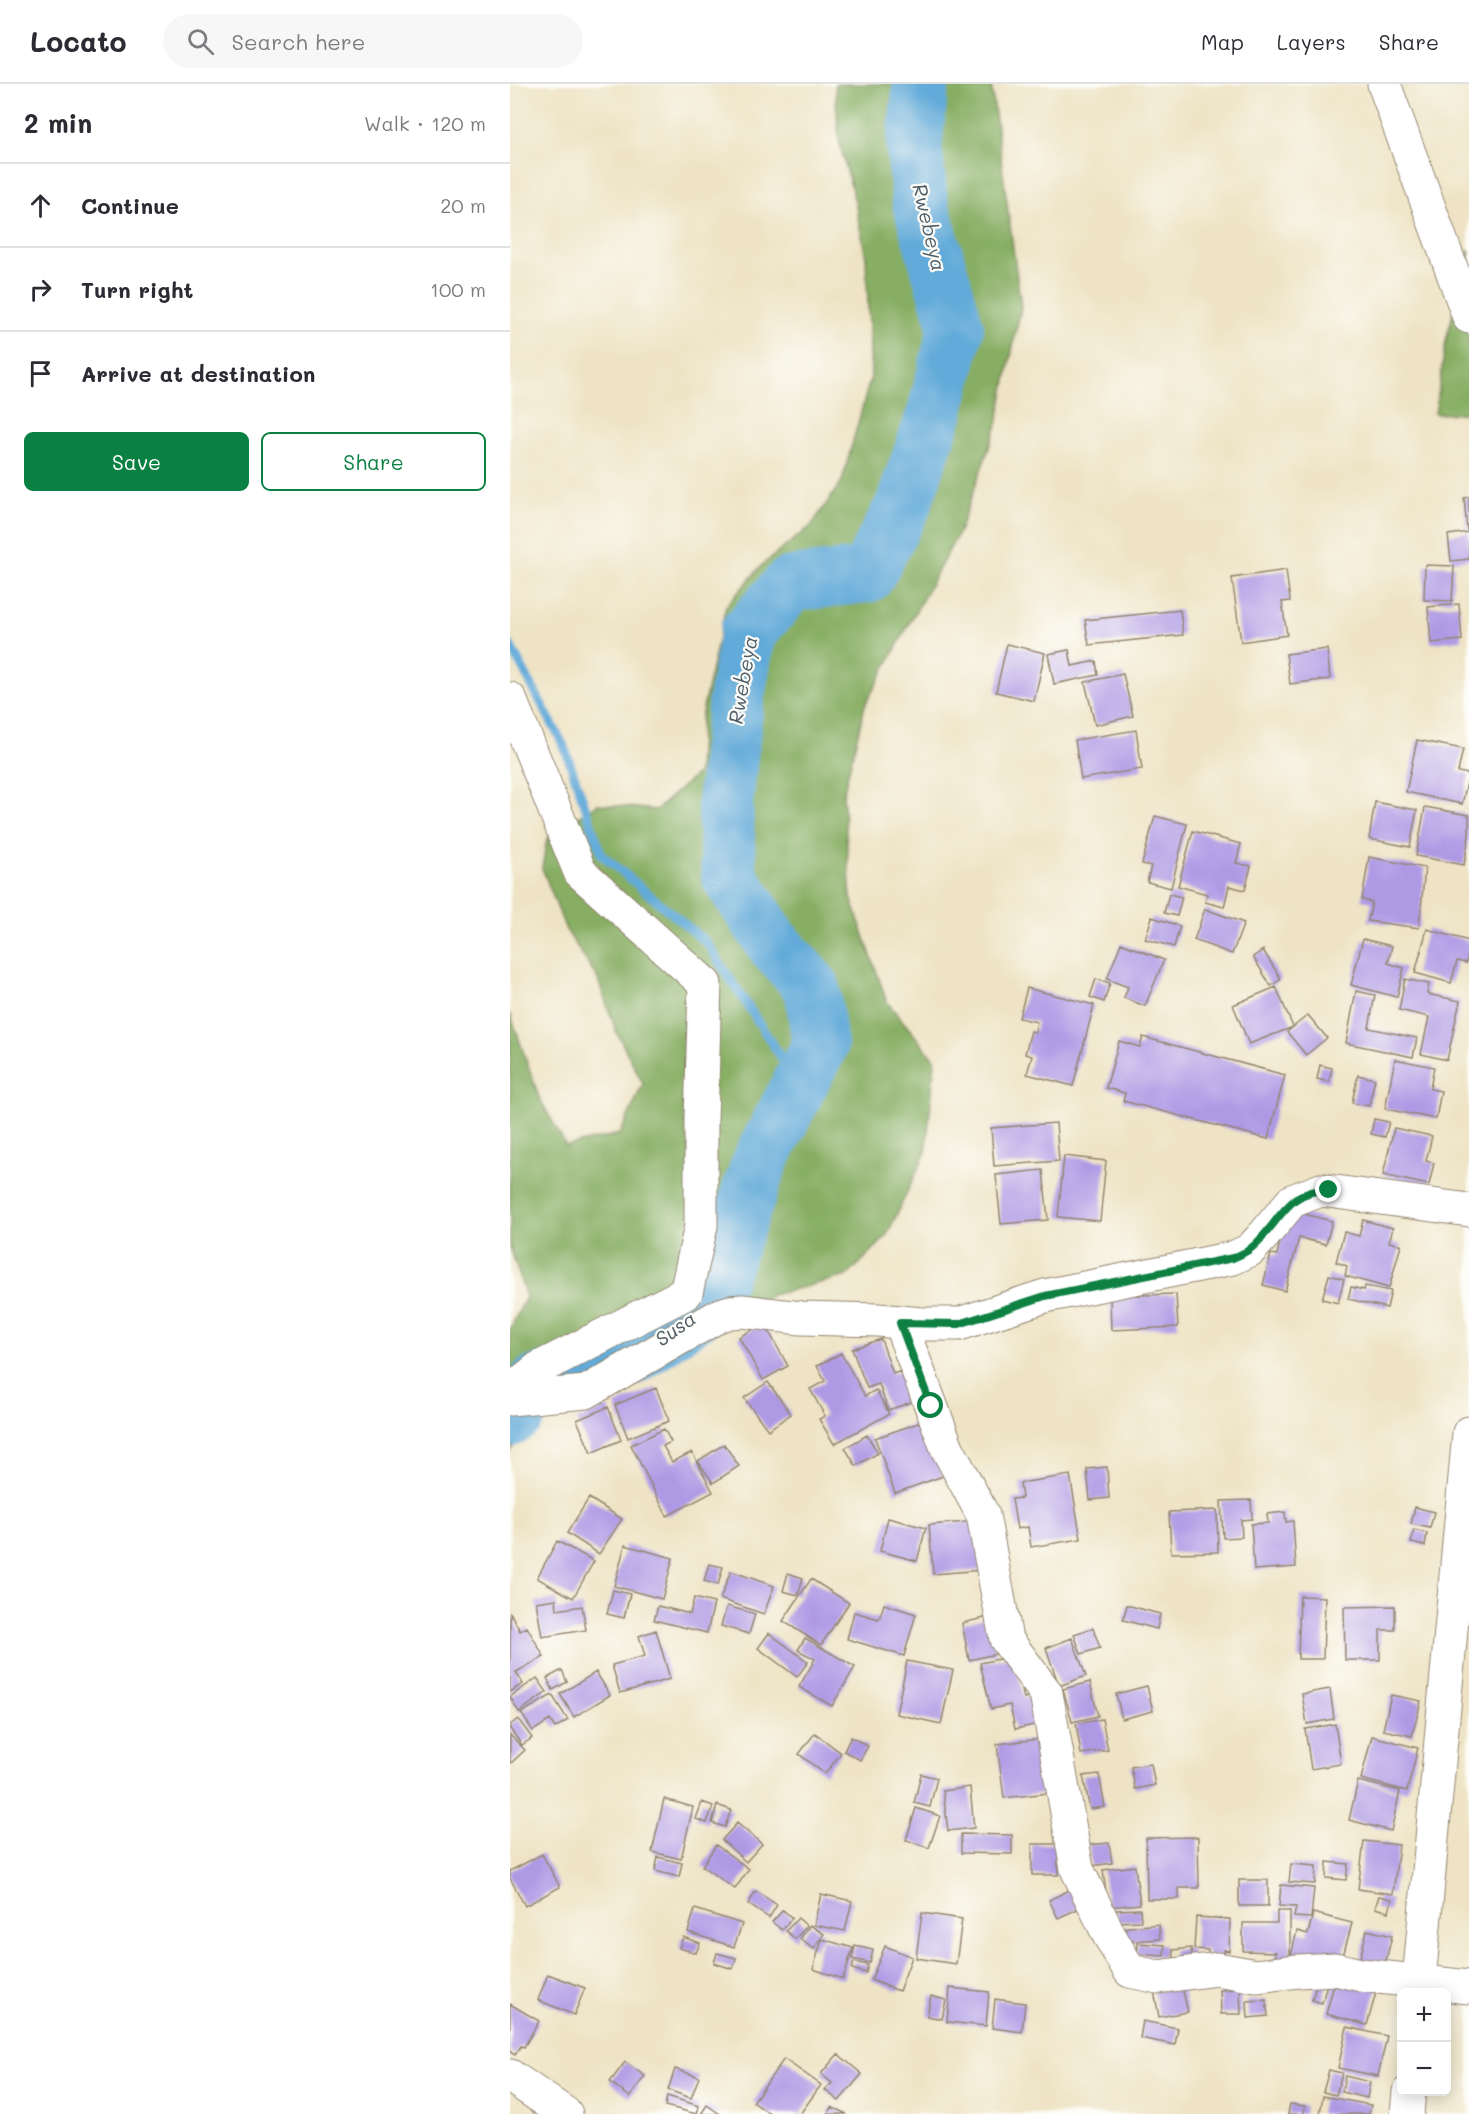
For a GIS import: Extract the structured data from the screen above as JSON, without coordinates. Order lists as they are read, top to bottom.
{
  "water": ["Rwebeya", "Susa"],
  "page": {
    "header": "Locato",
    "search": "Search here",
    "nav": ["Map", "Layers", "Share"],
    "heading": ["2 min", "Walk · 120 m"],
    "list": [
      ["Continue", "20 m"],
      ["Turn right", "100 m"],
      "Arrive at destination"
    ],
    "buttons": ["Save", "Share"],
    "map_buttons": ["+", "−"]
  }
}
